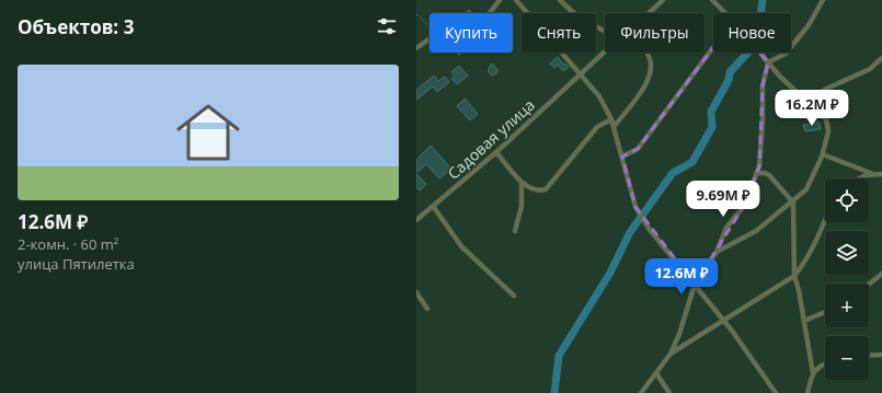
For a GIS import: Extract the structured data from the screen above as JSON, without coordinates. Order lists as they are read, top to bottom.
{
  "streets": {
    "street": ["Садовая улица"]
  },
  "page": {
    "heading": "Объектов: 3",
    "chip": [
      "Купить",
      "Снять",
      "Фильтры",
      "Новое"
    ],
    "list": [
      {
        "name": "12.6M ₽",
        "note": "2-комн. · 60 m² · улица Пятилетка"
      }
    ],
    "price": ["16.2M ₽", "9.69M ₽", "12.6M ₽"],
    "map_buttons": ["+", "−"]
  }
}
